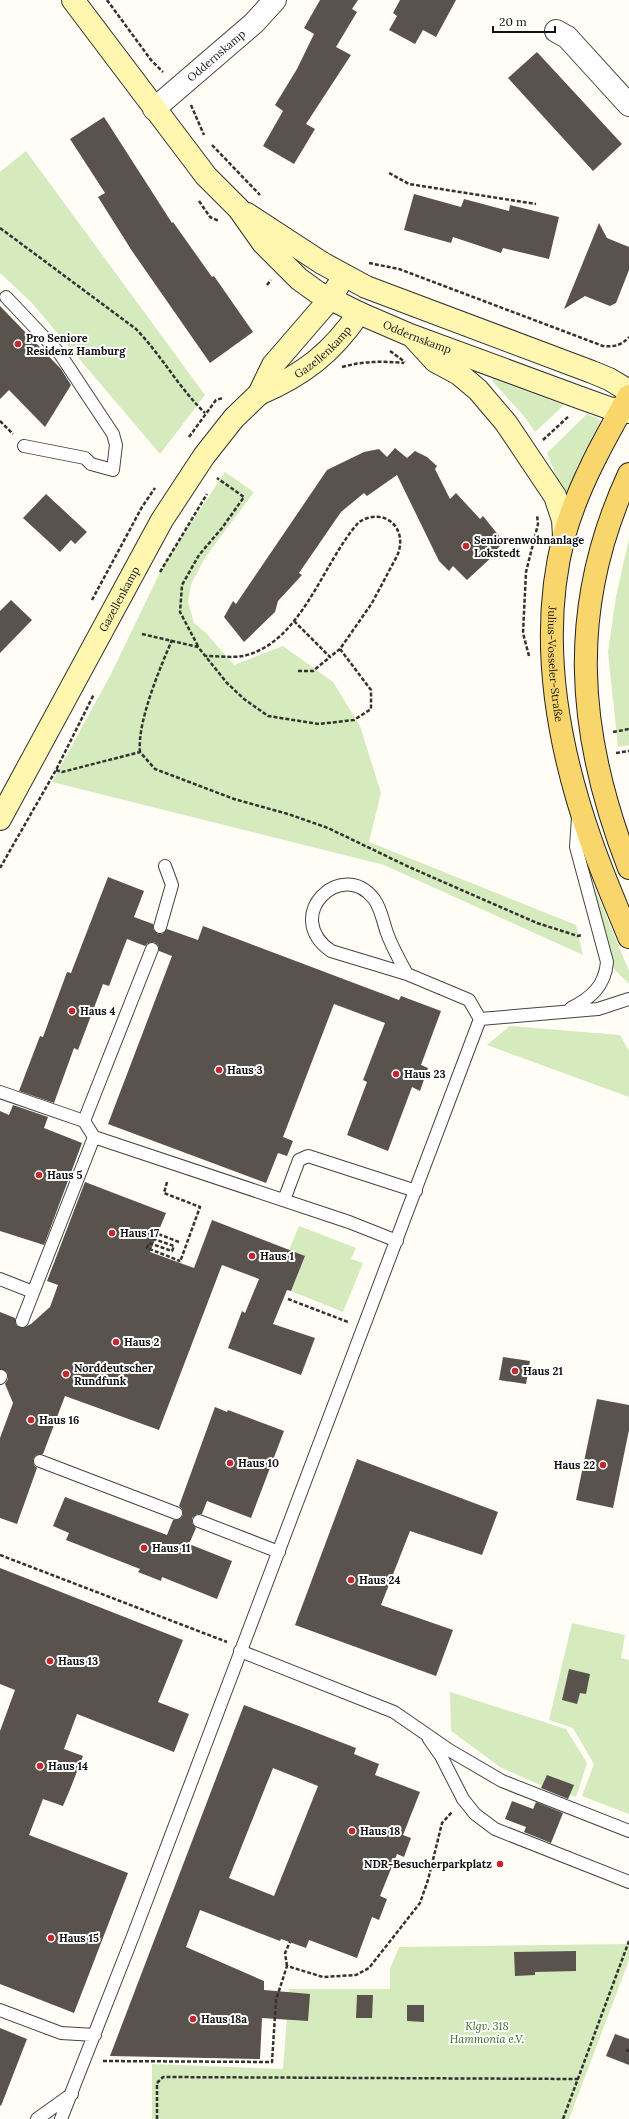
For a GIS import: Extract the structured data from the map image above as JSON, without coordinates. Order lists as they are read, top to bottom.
{
  "streets": {
    "main road": ["Oddernskamp", "Gazellenkamp", "Julius-Vosseler-Straße"]
  },
  "crossings": [
    ["Oddernskamp", "Gazellenkamp"],
    ["Oddernskamp", "Julius-Vosseler-Straße"]
  ],
  "parks": ["Klgv. 318 Hammonia e.V."],
  "places": [
    "Pro Seniore Residenz Hamburg",
    "Seniorenwohnanlage Lokstedt",
    "Haus 4",
    "Haus 3",
    "Haus 23",
    "Haus 5",
    "Haus 17",
    "Haus 1",
    "Haus 2",
    "Haus 21",
    "Norddeutscher Rundfunk",
    "Haus 16",
    "Haus 10",
    "Haus 22",
    "Haus 11",
    "Haus 24",
    "Haus 13",
    "Haus 14",
    "Haus 18",
    "NDR-Besucherparkplatz",
    "Haus 15",
    "Haus 18a"
  ],
  "scale_bar": "20 m"
}
